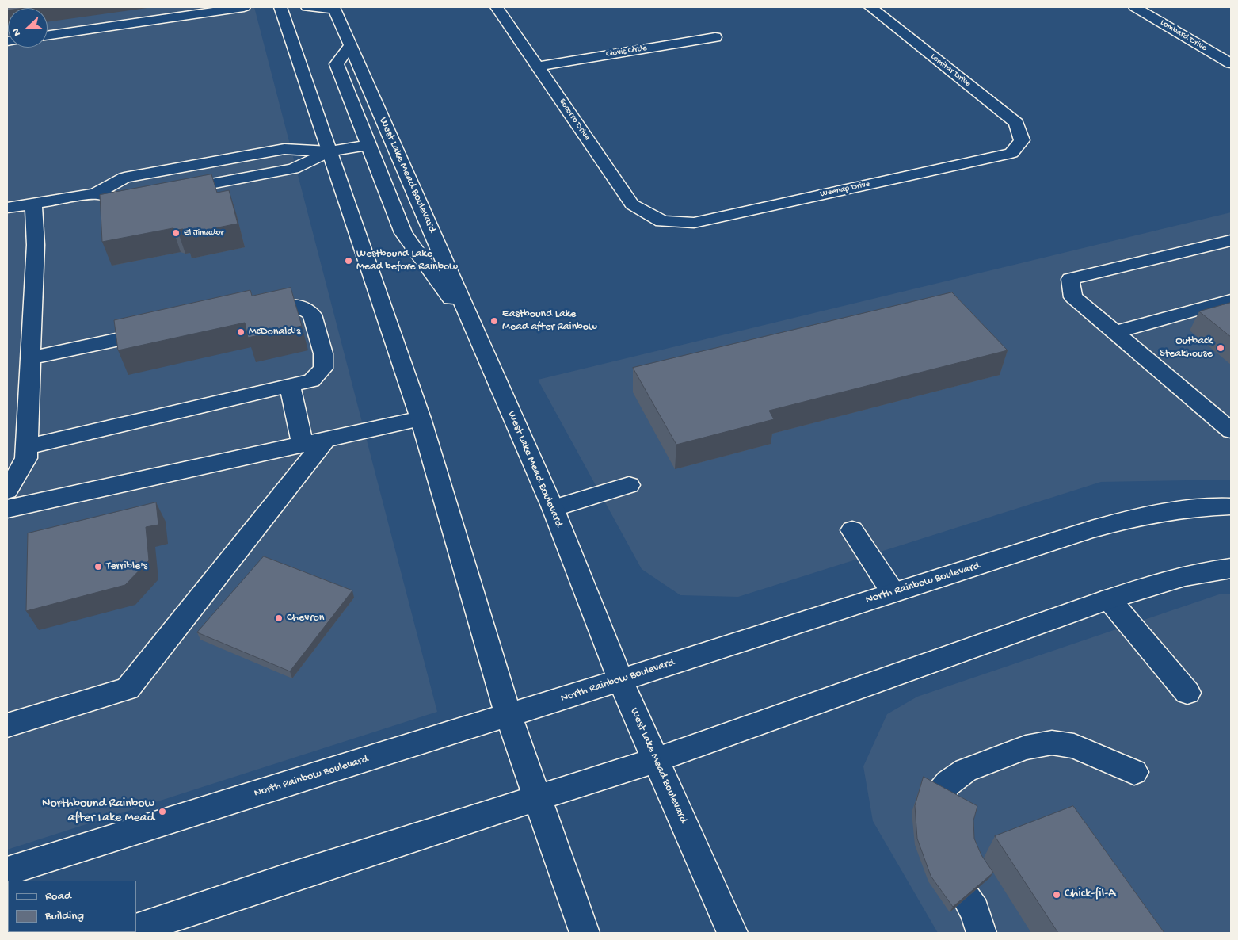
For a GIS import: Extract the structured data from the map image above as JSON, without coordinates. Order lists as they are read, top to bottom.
{
  "streets": {
    "main road": [
      "Lombard Drive",
      "Clovis Circle",
      "Lemitar Drive",
      "Socorro Drive",
      "West Lake Mead Boulevard",
      "Weenap Drive",
      "North Rainbow Boulevard"
    ]
  },
  "crossings": [
    ["Clovis Circle", "Socorro Drive"],
    ["Lemitar Drive", "Weenap Drive"],
    ["Socorro Drive", "Weenap Drive"],
    ["West Lake Mead Boulevard", "North Rainbow Boulevard"]
  ],
  "places": [
    "El Jimador",
    "Westbound Lake Mead before Rainbow",
    "Eastbound Lake Mead after Rainbow",
    "McDonald's",
    "Outback Steakhouse",
    "Terrible's",
    "Chevron",
    "Northbound Rainbow after Lake Mead",
    "Chick-fil-A"
  ],
  "legend": ["Road", "Building"],
  "north": "left"
}
